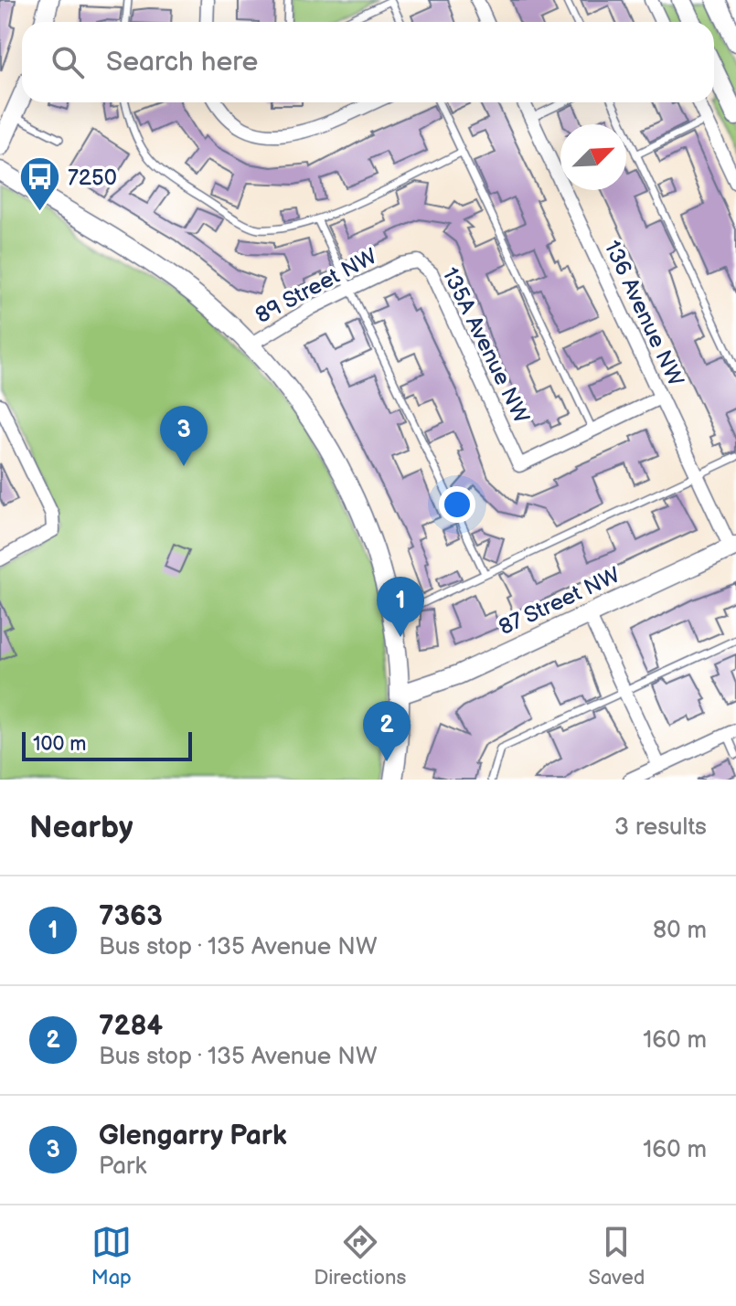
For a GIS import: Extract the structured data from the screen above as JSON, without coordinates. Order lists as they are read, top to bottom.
{
  "streets": {
    "street": [
      "89 Street NW",
      "136 Avenue NW",
      "135A Avenue NW",
      "87 Street NW"
    ]
  },
  "crossings": [
    ["89 Street NW", "135A Avenue NW"],
    ["136 Avenue NW", "87 Street NW"]
  ],
  "places": {
    "bus stop": ["7250"]
  },
  "scale_bar": "100 m",
  "north": "top right",
  "page": {
    "search": "Search here",
    "pins": ["3", "1", "2"],
    "scale": "100 m",
    "heading": ["Nearby", "3 results"],
    "list": [
      {
        "mark": "1",
        "name": "7363",
        "note": "Bus stop · 135 Avenue NW",
        "value": "80 m"
      },
      {
        "mark": "2",
        "name": "7284",
        "note": "Bus stop · 135 Avenue NW",
        "value": "160 m"
      },
      {
        "mark": "3",
        "name": "Glengarry Park",
        "note": "Park",
        "value": "160 m"
      }
    ],
    "nav": ["Map", "Directions", "Saved"]
  }
}
